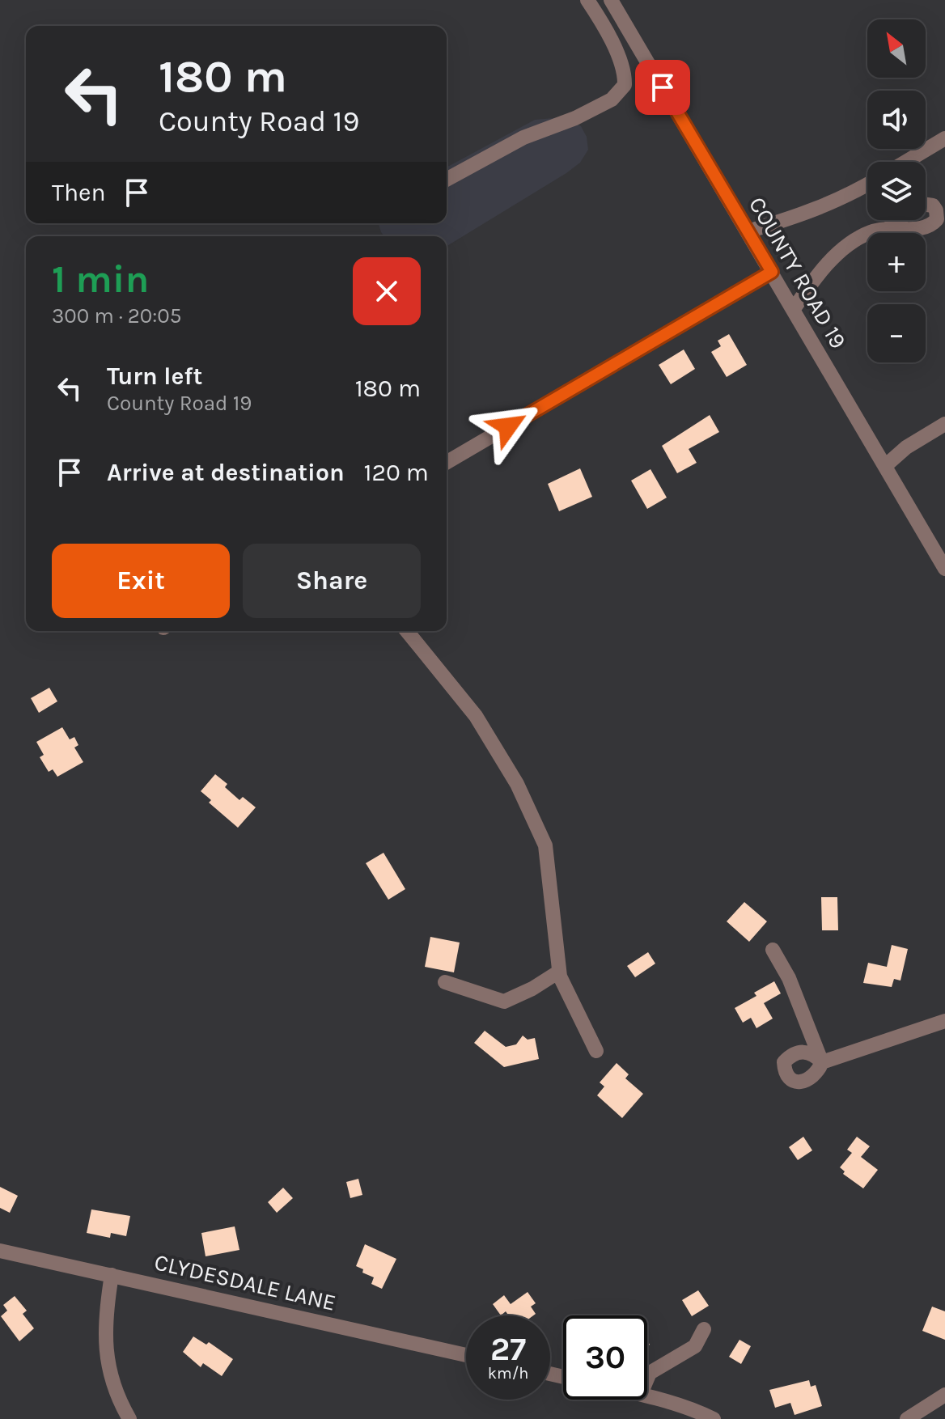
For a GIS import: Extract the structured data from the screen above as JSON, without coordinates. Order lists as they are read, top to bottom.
{
  "streets": {
    "street": ["COUNTY ROAD 19", "CLYDESDALE LANE"]
  },
  "north": "top left",
  "page": {
    "map_buttons": ["+", "−"],
    "turn": ["180 m", "County Road 19"],
    "then": "Then",
    "heading": ["1 min", "300 m · 20:05"],
    "list": [
      {
        "name": "Turn left",
        "note": "County Road 19",
        "value": "180 m"
      },
      {
        "name": "Arrive at destination",
        "value": "120 m"
      }
    ],
    "buttons": ["Exit", "Share"],
    "speed": "27 km/h",
    "limit": "30"
  }
}
